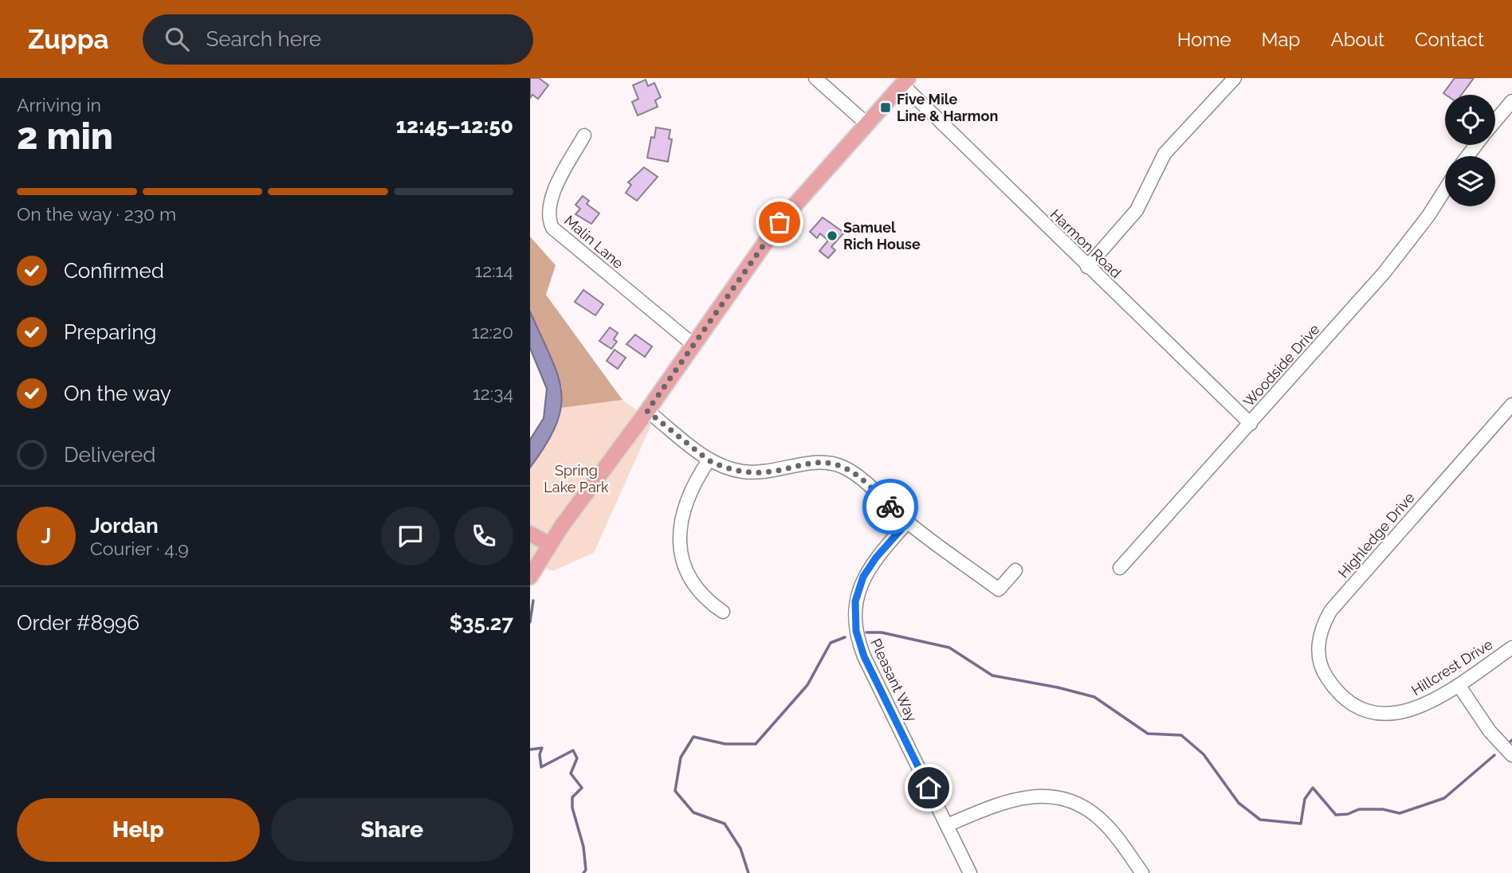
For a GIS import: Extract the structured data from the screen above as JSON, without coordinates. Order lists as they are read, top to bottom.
{
  "streets": {
    "street": [
      "Malin Lane",
      "Harmon Road",
      "Woodside Drive",
      "Highledge Drive",
      "Hillcrest Drive",
      "Pleasant Way"
    ]
  },
  "crossings": [
    ["Harmon Road", "Woodside Drive"],
    ["Highledge Drive", "Hillcrest Drive"]
  ],
  "parks": ["Spring Lake Park"],
  "places": {
    "transit": ["Five Mile Line & Harmon"],
    "other": ["Samuel Rich House"]
  },
  "page": {
    "header": "Zuppa",
    "search": "Search here",
    "nav": [
      "Home",
      "Map",
      "About",
      "Contact"
    ],
    "heading": ["2 min", "Arriving in", "12:45–12:50"],
    "panel": [
      "Jordan",
      "Courier · 4.9",
      "Order #8996",
      "$35.27"
    ],
    "bar": "On the way · 230 m",
    "list": [
      ["Confirmed", "12:14"],
      ["Preparing", "12:20"],
      ["On the way", "12:34"],
      "Delivered"
    ],
    "round": "J",
    "buttons": ["Help", "Share"]
  }
}
